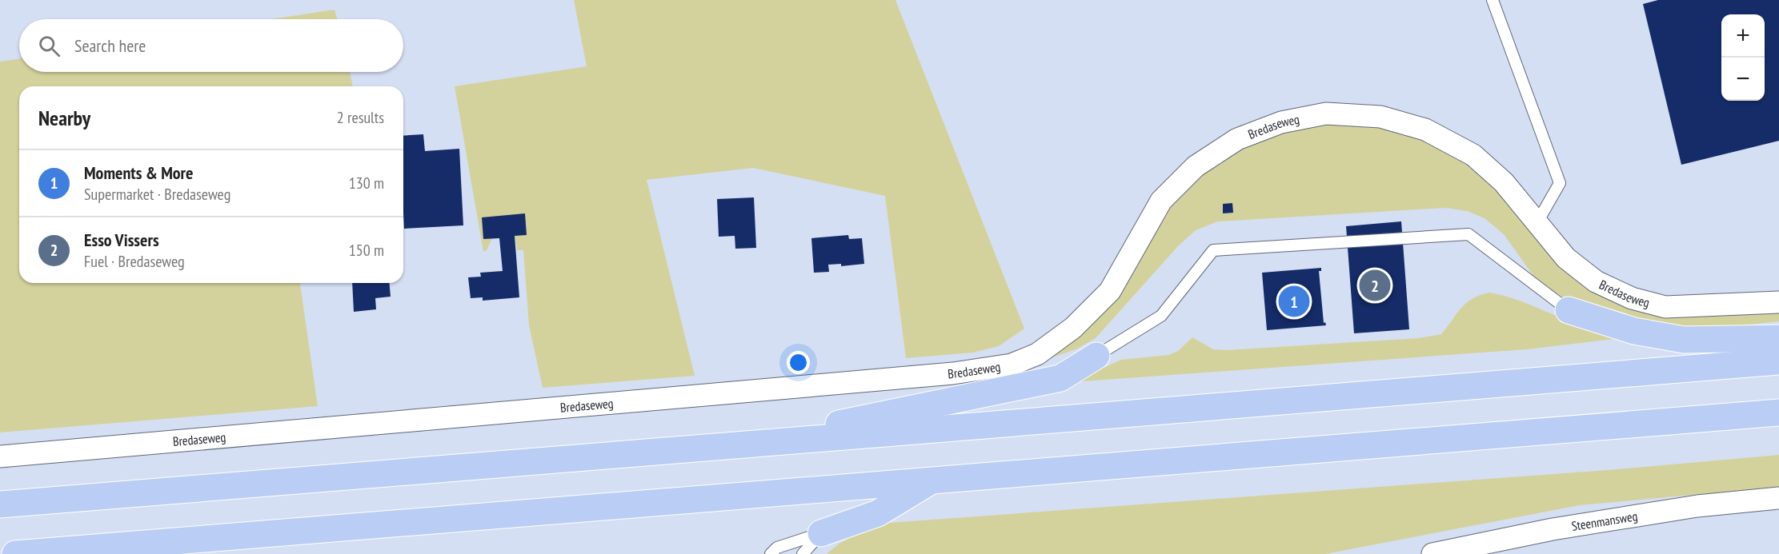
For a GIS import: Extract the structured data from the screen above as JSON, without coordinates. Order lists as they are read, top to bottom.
{
  "streets": {
    "street": ["Bredaseweg", "Steenmansweg"]
  },
  "page": {
    "map_buttons": ["+", "−"],
    "search": "Search here",
    "heading": ["Nearby", "2 results"],
    "list": [
      {
        "mark": "1",
        "name": "Moments & More",
        "note": "Supermarket · Bredaseweg",
        "value": "130 m"
      },
      {
        "mark": "2",
        "name": "Esso Vissers",
        "note": "Fuel · Bredaseweg",
        "value": "150 m"
      }
    ],
    "pins": ["2", "1"]
  }
}
